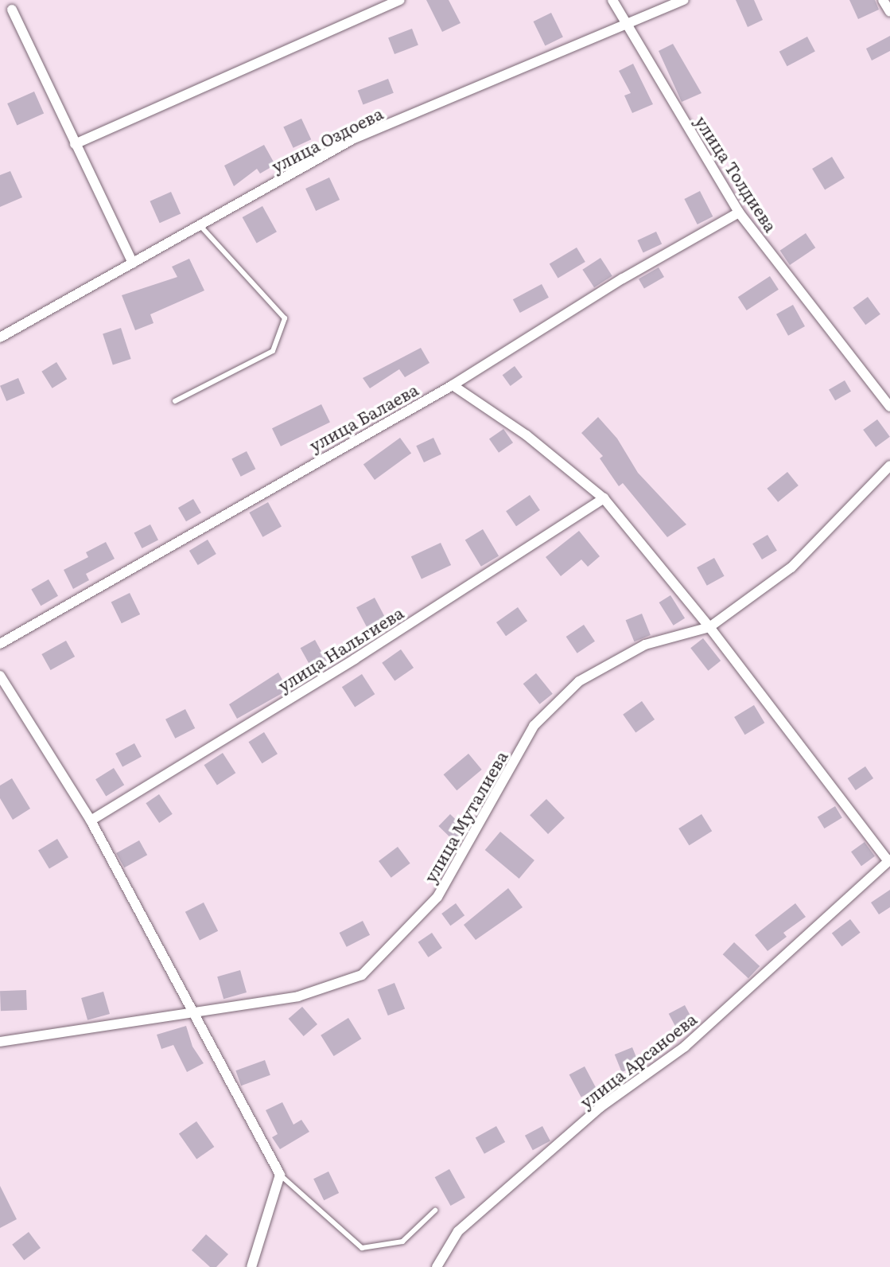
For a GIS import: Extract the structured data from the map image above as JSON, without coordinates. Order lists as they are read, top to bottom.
{
  "streets": {
    "street": [
      "улица Оздоева",
      "улица Толдиева",
      "улица Балаева",
      "улица Нальгиева",
      "улица Муталиева",
      "улица Арсаноева"
    ]
  },
  "crossings": [
    ["улица Оздоева", "улица Толдиева"],
    ["улица Толдиева", "улица Балаева"]
  ]
}
